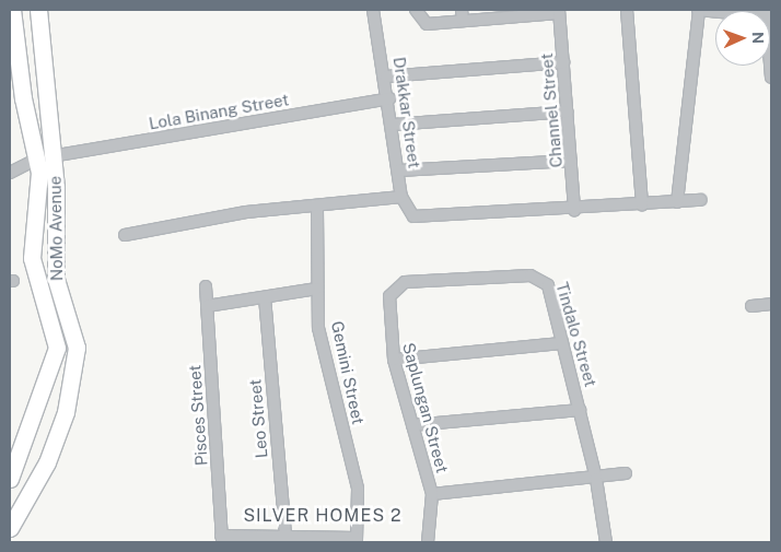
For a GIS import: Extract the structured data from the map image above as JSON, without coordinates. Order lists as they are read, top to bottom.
{
  "streets": {
    "main road": ["NoMo Avenue"],
    "street": [
      "Channel Street",
      "Lola Binang Street",
      "Drakkar Street",
      "Tindalo Street",
      "Gemini Street",
      "Saplungan Street",
      "Pisces Street",
      "Leo Street"
    ]
  },
  "crossings": [
    ["Channel Street", "Drakkar Street"],
    ["Lola Binang Street", "Drakkar Street"],
    ["Lola Binang Street", "NoMo Avenue"],
    ["Tindalo Street", "Saplungan Street"]
  ],
  "districts": ["SILVER HOMES 2"],
  "north": "right"
}
